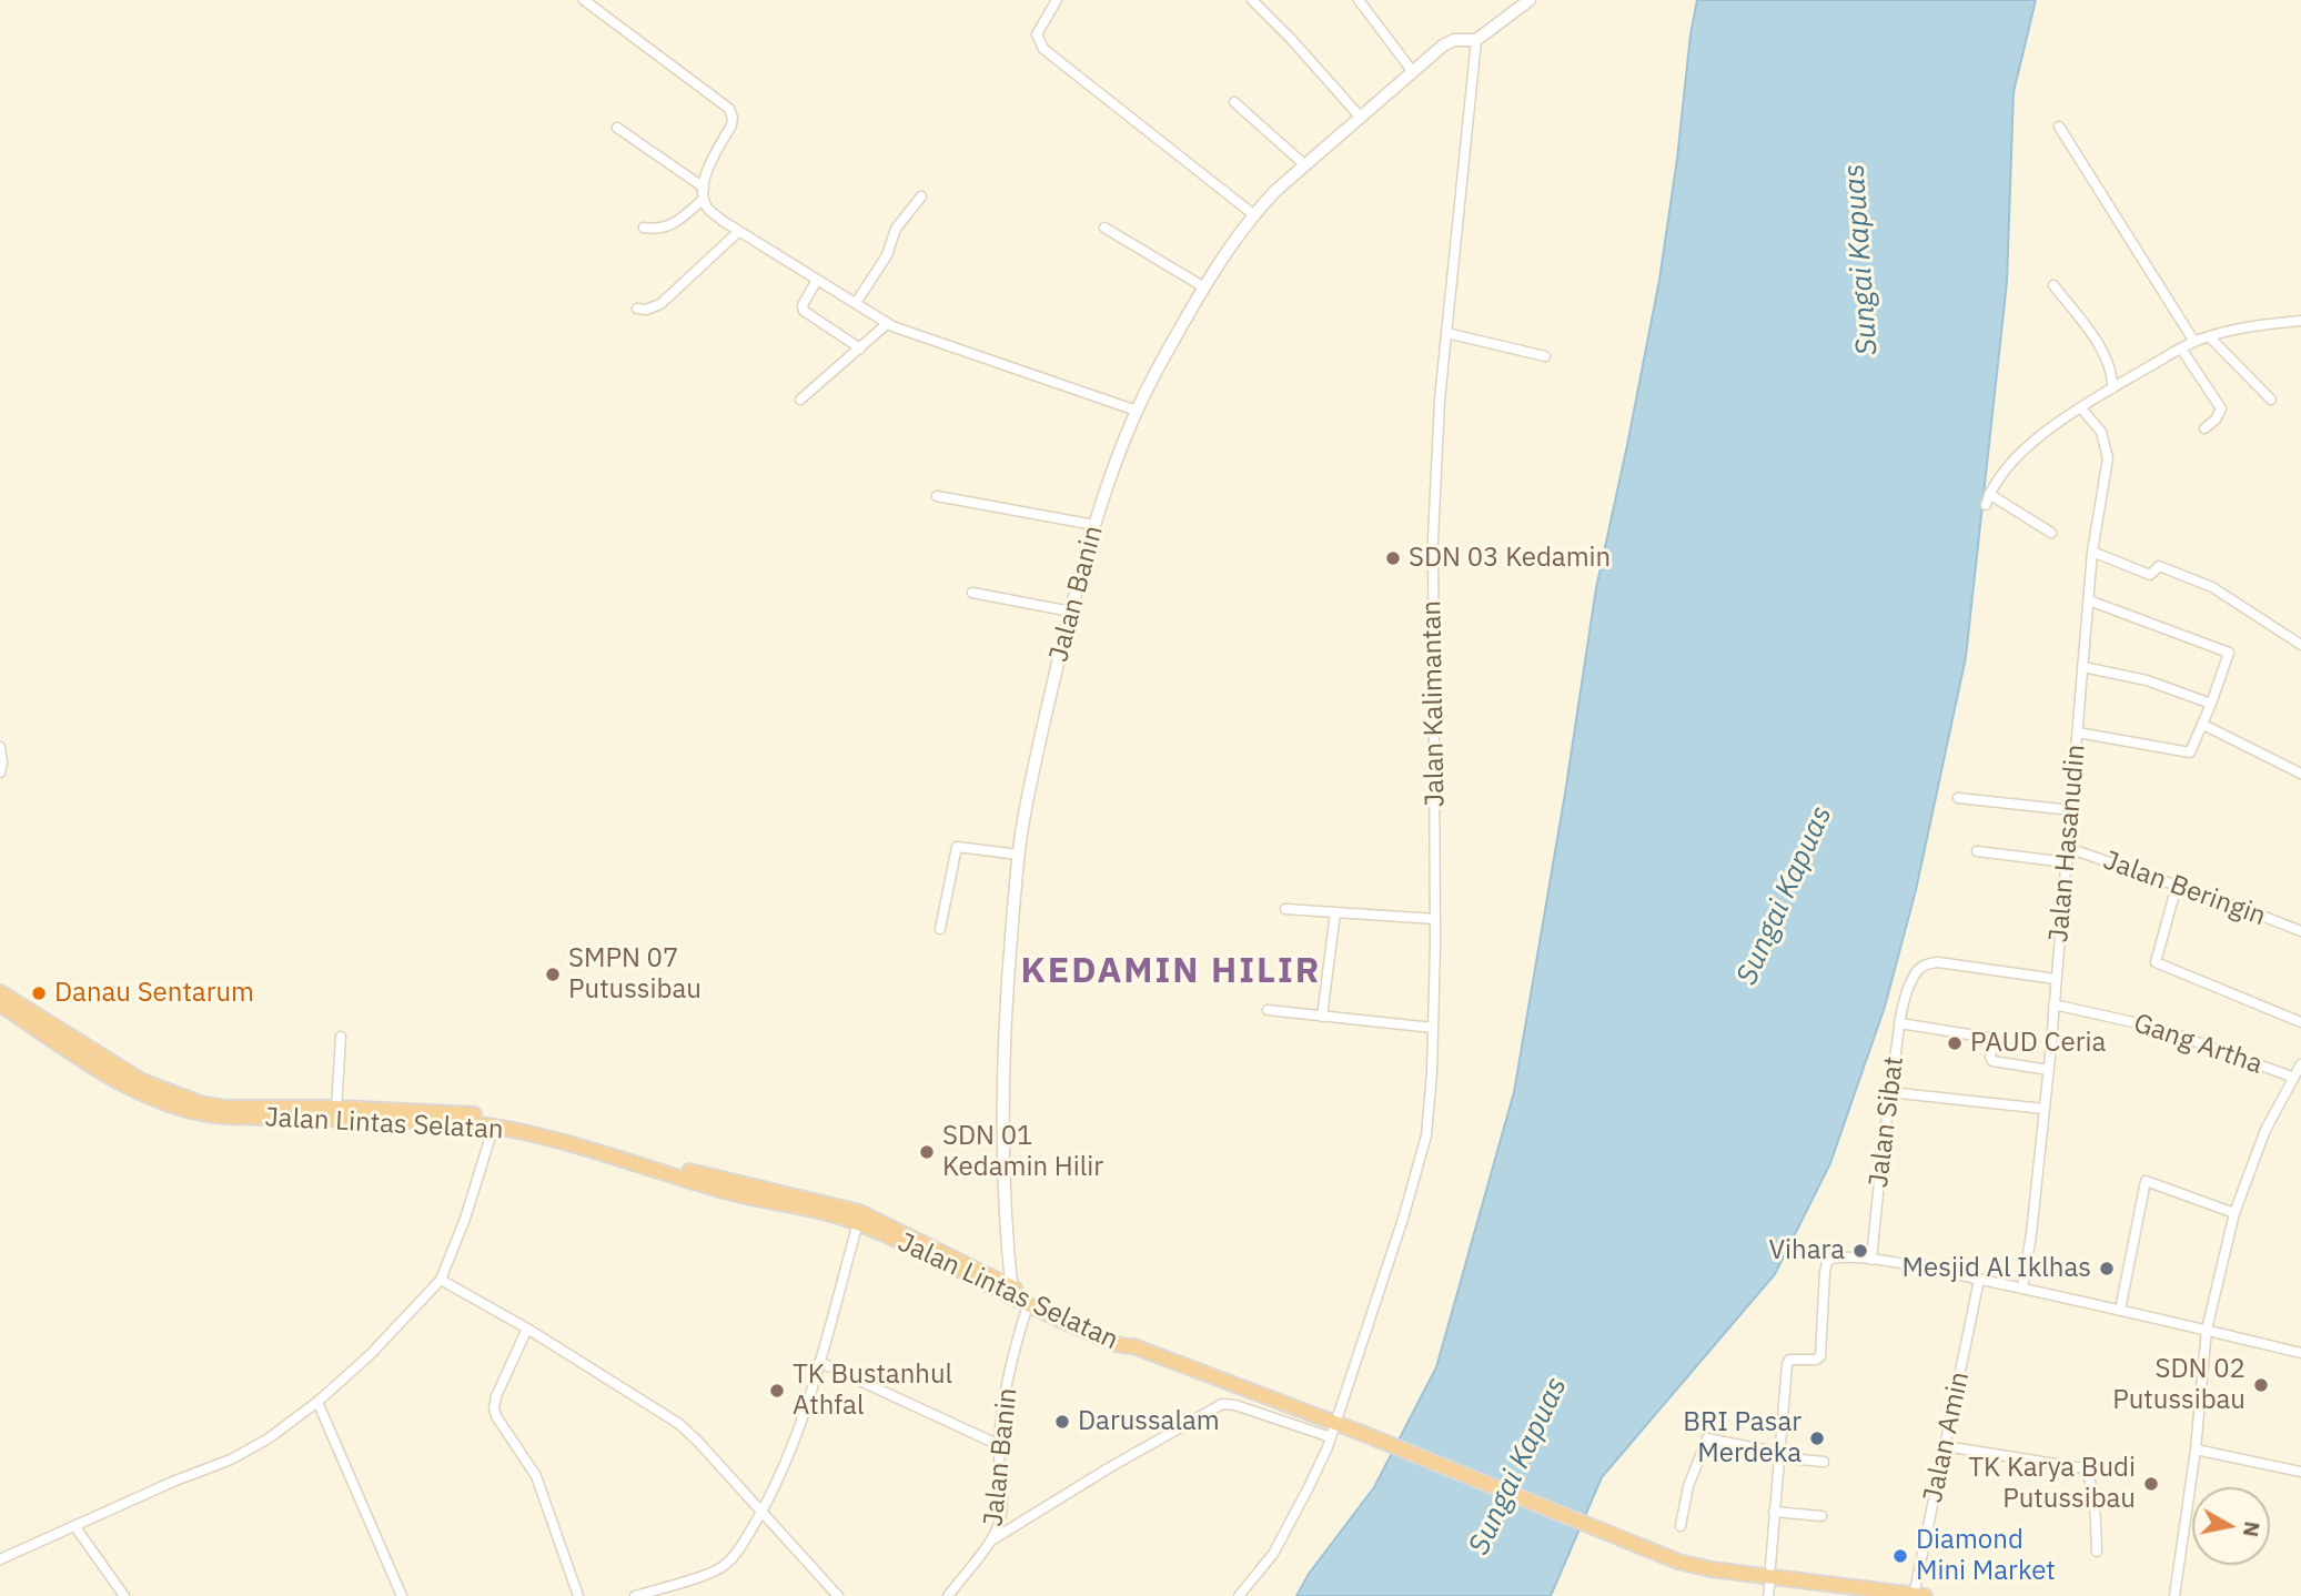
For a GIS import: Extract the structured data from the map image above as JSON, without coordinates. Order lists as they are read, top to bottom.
{
  "streets": {
    "highway": ["Jalan Lintas Selatan"],
    "street": [
      "Jalan Banin",
      "Jalan Kalimantan",
      "Jalan Hasanudin",
      "Jalan Beringin",
      "Gang Artha",
      "Jalan Sibat",
      "Jalan Amin"
    ]
  },
  "crossings": [
    ["Jalan Banin", "Jalan Kalimantan"],
    ["Jalan Banin", "Jalan Lintas Selatan"],
    ["Jalan Kalimantan", "Jalan Lintas Selatan"],
    ["Jalan Hasanudin", "Jalan Beringin"],
    ["Jalan Hasanudin", "Gang Artha"],
    ["Jalan Hasanudin", "Jalan Sibat"],
    ["Jalan Lintas Selatan", "Jalan Amin"]
  ],
  "districts": ["KEDAMIN HILIR"],
  "water": ["Sungai Kapuas"],
  "places": [
    "SDN 03 Kedamin",
    "SMPN 07 Putussibau",
    "Danau Sentarum",
    "PAUD Ceria",
    "SDN 01 Kedamin Hilir",
    "Vihara",
    "Mesjid Al Iklhas",
    "SDN 02 Putussibau",
    "TK Bustanhul Athfal",
    "Darussalam",
    "BRI Pasar Merdeka",
    "TK Karya Budi Putussibau",
    "Diamond Mini Market"
  ],
  "north": "right"
}
